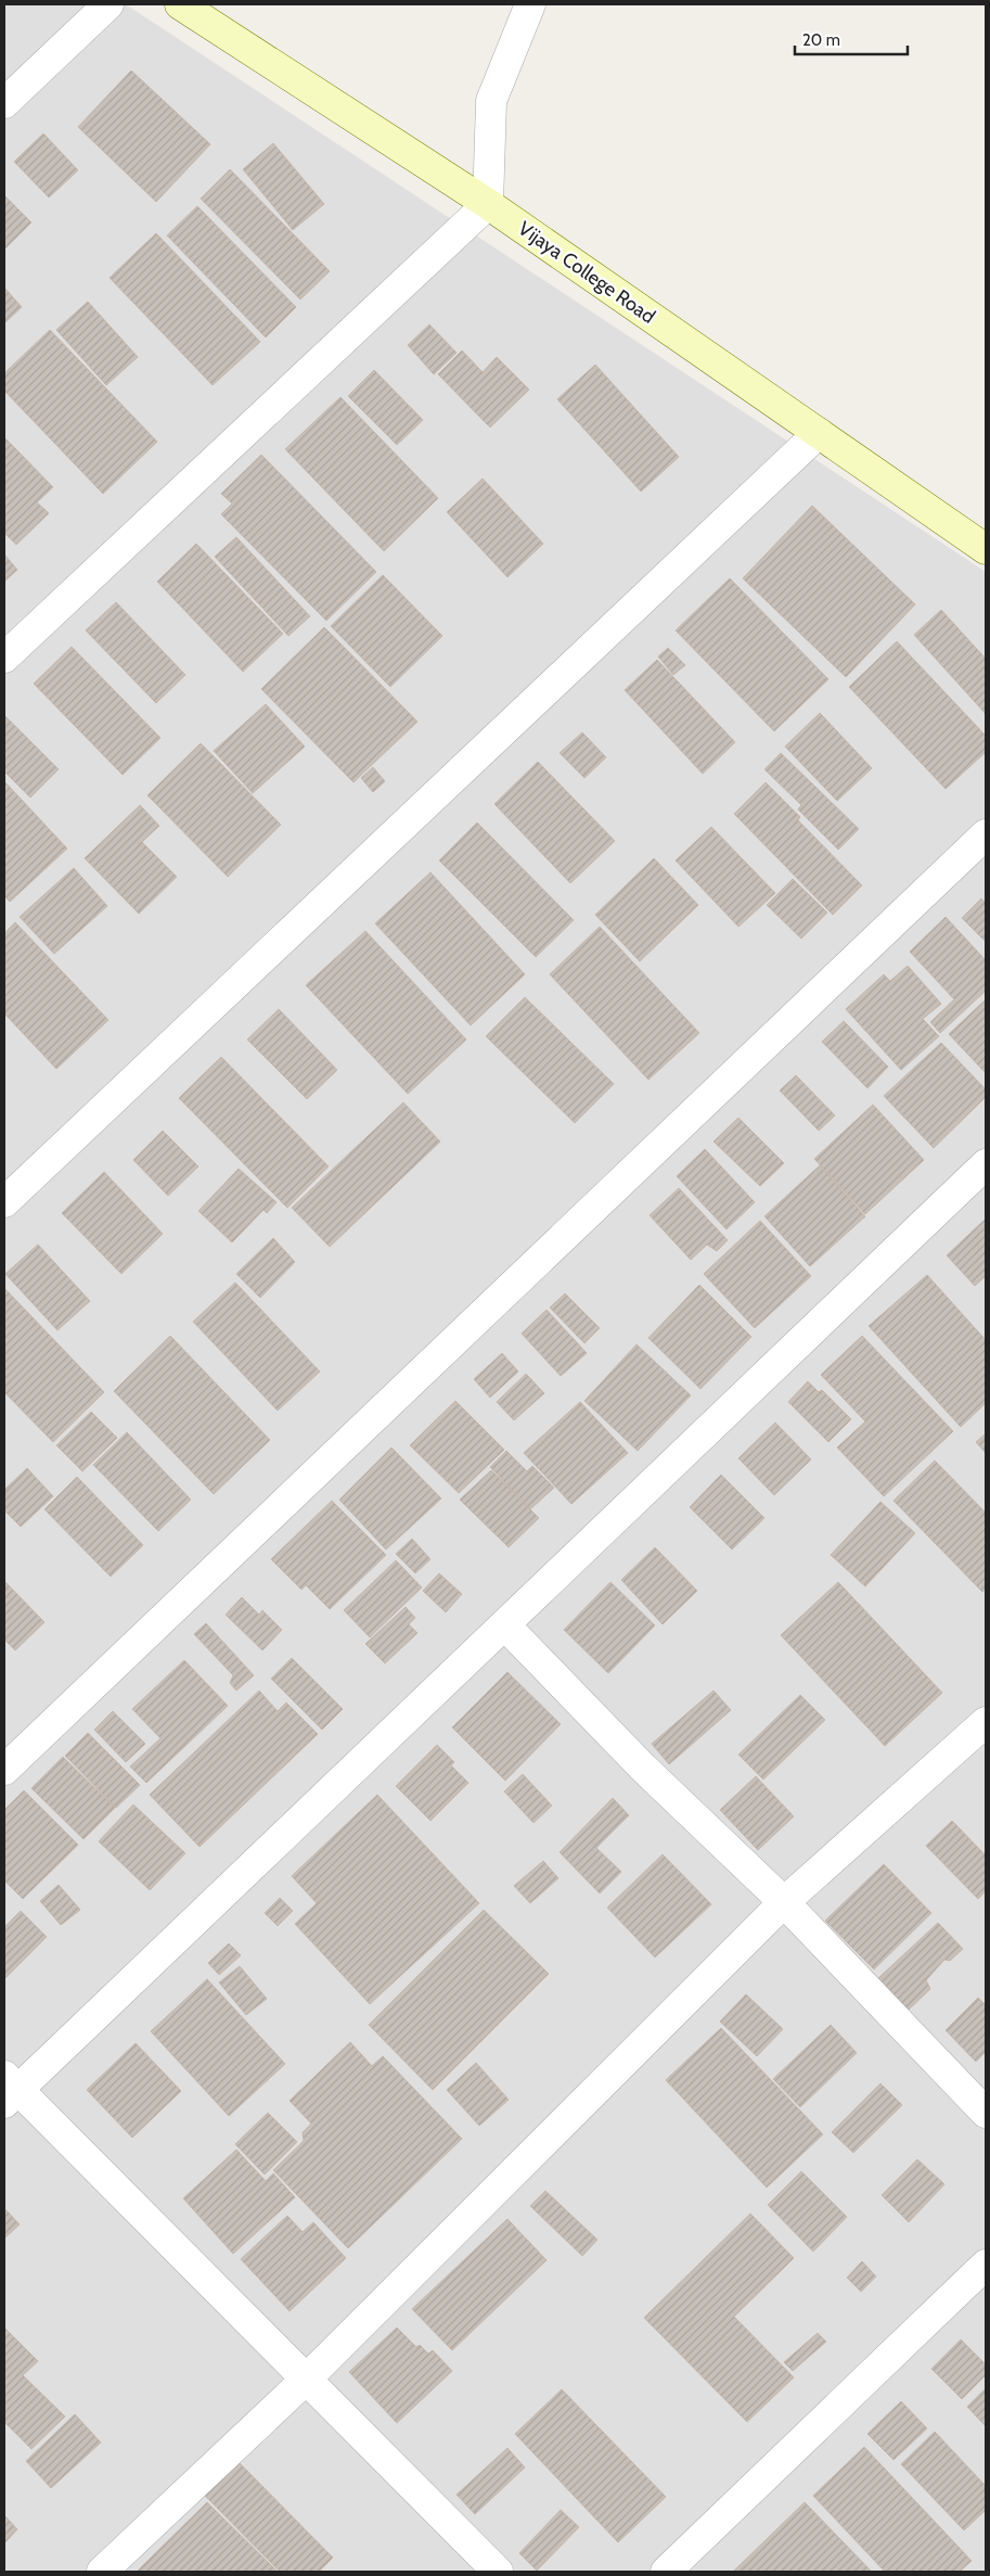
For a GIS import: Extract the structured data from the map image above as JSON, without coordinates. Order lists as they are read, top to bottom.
{
  "streets": {
    "street": ["Vijaya College Road"]
  },
  "scale_bar": "20 m"
}
